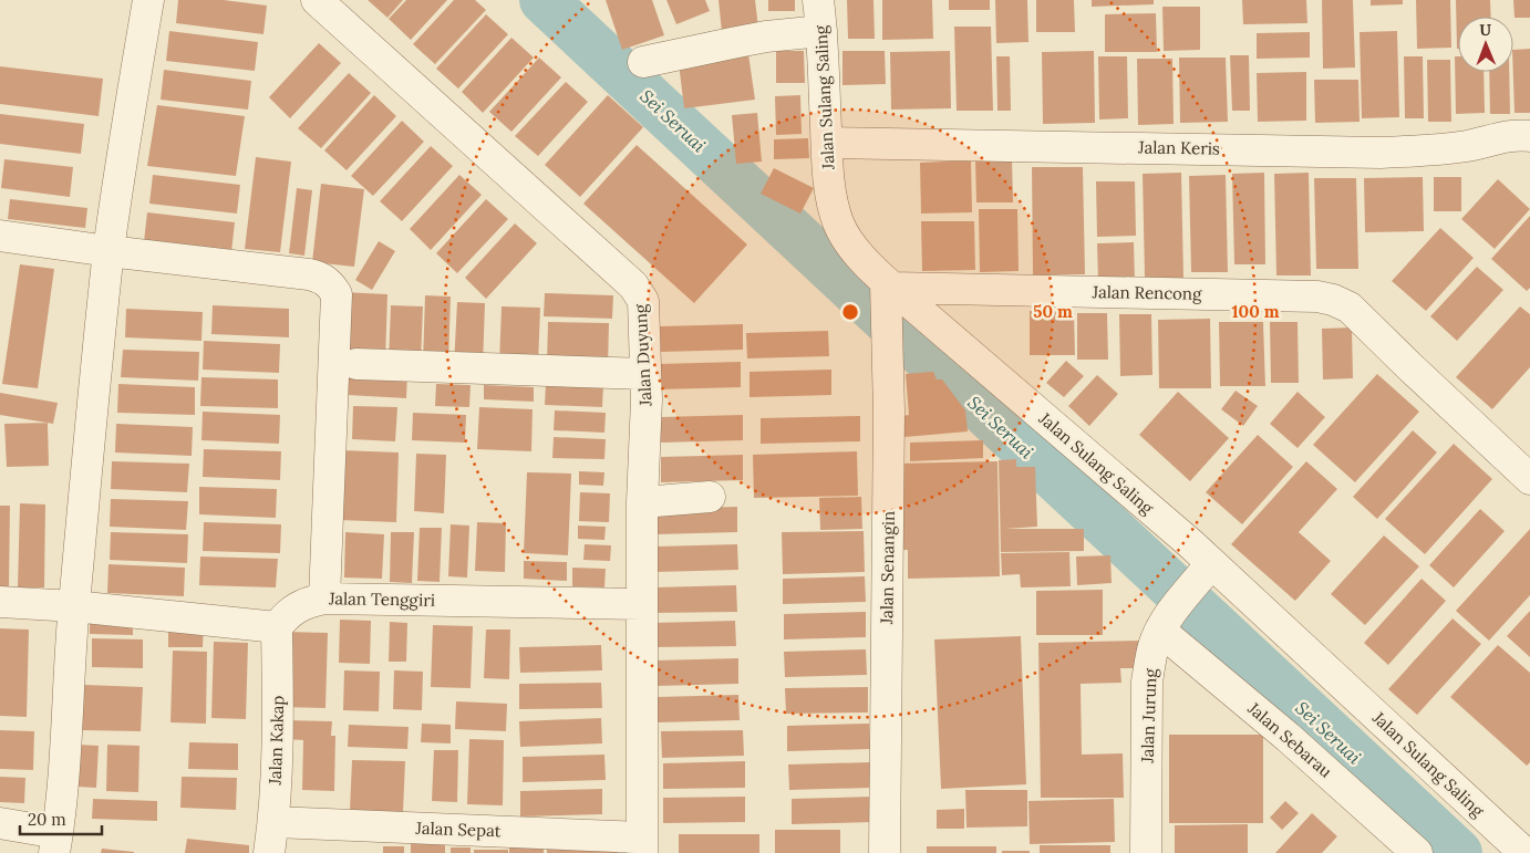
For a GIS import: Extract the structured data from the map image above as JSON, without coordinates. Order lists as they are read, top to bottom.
{
  "streets": {
    "street": [
      "Jalan Sulang Saling",
      "Jalan Keris",
      "Jalan Rencong",
      "Jalan Duyung",
      "Jalan Senangin",
      "Jalan Tenggiri",
      "Jalan Jurung",
      "Jalan Kakap",
      "Jalan Sebarau",
      "Jalan Sepat"
    ]
  },
  "crossings": [
    ["Jalan Sulang Saling", "Jalan Keris"],
    ["Jalan Sulang Saling", "Jalan Rencong"],
    ["Jalan Sulang Saling", "Jalan Senangin"],
    ["Jalan Sulang Saling", "Jalan Jurung"],
    ["Jalan Rencong", "Jalan Senangin"],
    ["Jalan Duyung", "Jalan Tenggiri"],
    ["Jalan Duyung", "Jalan Sepat"],
    ["Jalan Tenggiri", "Jalan Kakap"],
    ["Jalan Jurung", "Jalan Sebarau"],
    ["Jalan Kakap", "Jalan Sepat"]
  ],
  "water": ["Sei Seruai"],
  "scale_bar": "20 m",
  "north": "top",
  "rings": ["50 m", "100 m"]
}
